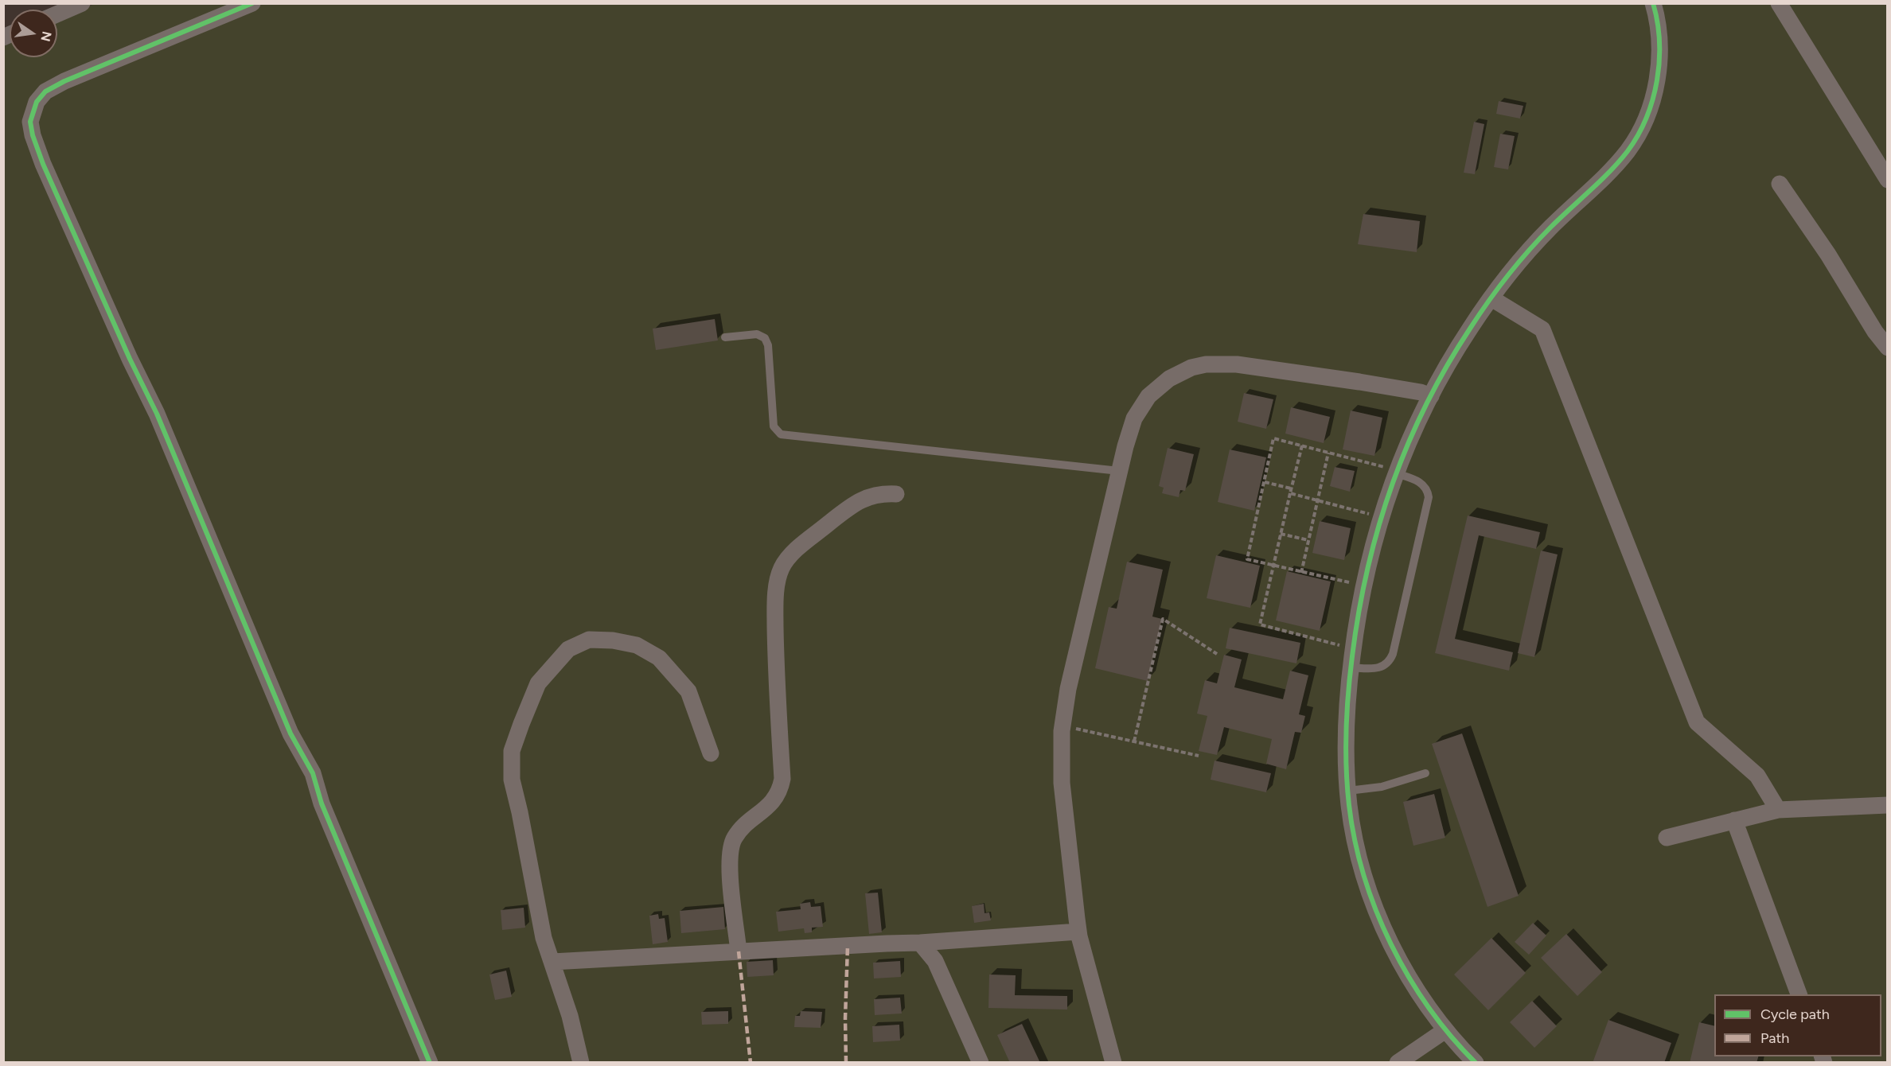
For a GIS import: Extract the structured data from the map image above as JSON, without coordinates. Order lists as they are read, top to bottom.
{
  "legend": ["Cycle path", "Path"],
  "north": "right"
}
